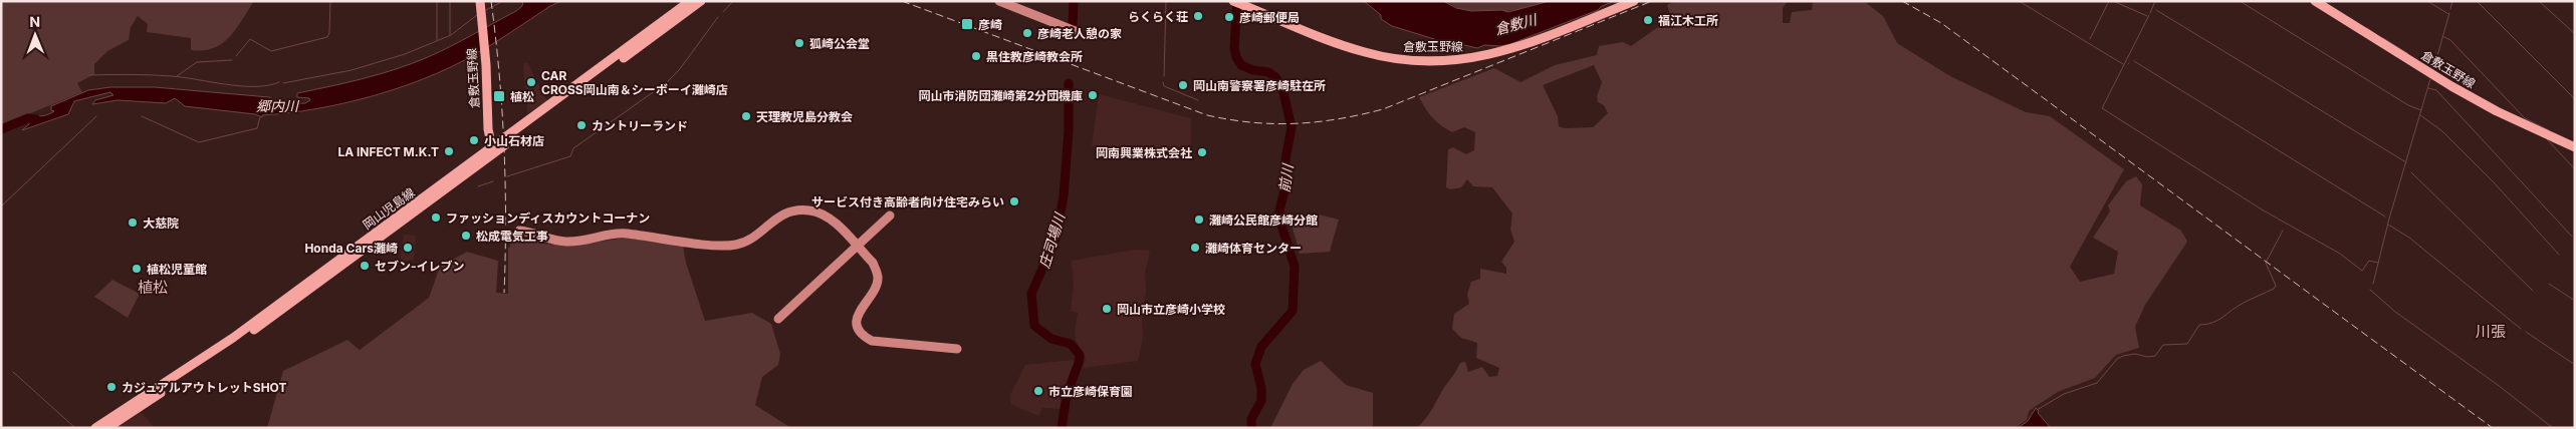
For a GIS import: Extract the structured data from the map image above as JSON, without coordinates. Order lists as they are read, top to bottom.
{
  "streets": {
    "main road": ["倉敷玉野線", "岡山児島線"]
  },
  "crossings": [
    ["倉敷玉野線", "岡山児島線"]
  ],
  "districts": ["植松", "川張"],
  "water": [
    "倉敷川",
    "郷内川",
    "前川",
    "庄司場川"
  ],
  "places": {
    "other": [
      "らくらく荘",
      "彦崎郵便局",
      "福江木工所",
      "彦崎老人憩の家",
      "狐崎公会堂",
      "黒住教彦崎教会所",
      "CAR CROSS岡山南＆シーボーイ灘崎店",
      "岡山南警察署彦崎駐在所",
      "岡山市消防団灘崎第2分団機庫",
      "天理教児島分教会",
      "カントリーランド",
      "小山石材店",
      "LA INFECT M.K.T",
      "岡南興業株式会社",
      "サービス付き高齢者向け住宅みらい",
      "ファッションディスカウントコーナン",
      "灘崎公民館彦崎分館",
      "大慈院",
      "松成電気工事",
      "Honda Cars灘崎",
      "灘崎体育センター",
      "セブン-イレブン",
      "植松児童館",
      "岡山市立彦崎小学校",
      "カジュアルアウトレットSHOT",
      "市立彦崎保育園"
    ],
    "transit": ["彦崎", "植松"]
  },
  "north": "top"
}
